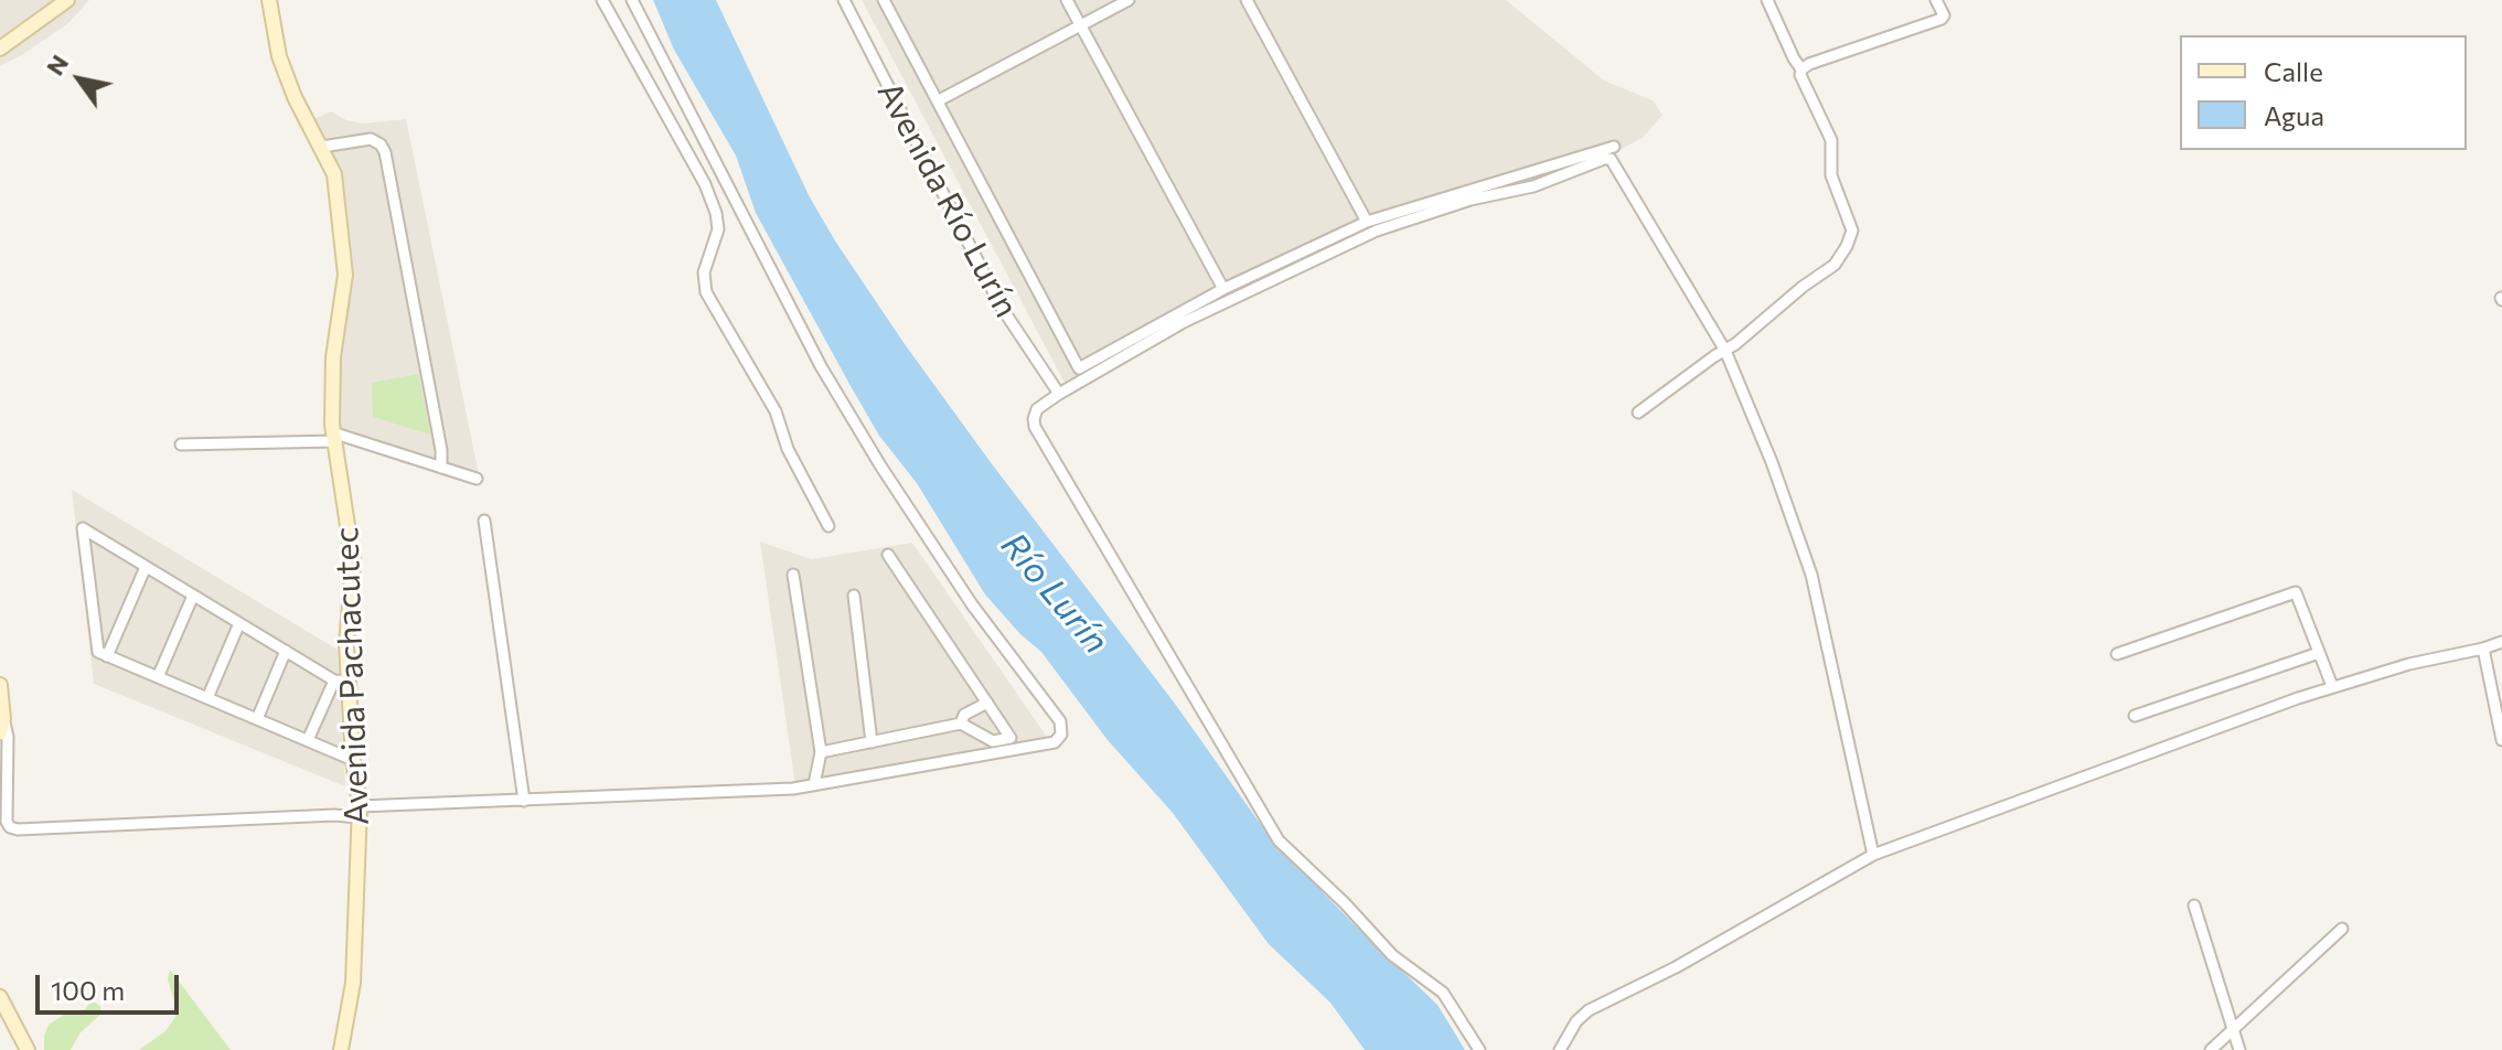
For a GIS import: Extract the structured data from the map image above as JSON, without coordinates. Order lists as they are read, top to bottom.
{
  "streets": {
    "main road": ["Avenida Pachacutec"],
    "street": ["Avenida Río Lurín"]
  },
  "water": ["Río Lurín"],
  "legend": ["Calle", "Agua"],
  "scale_bar": "100 m",
  "north": "top left"
}
